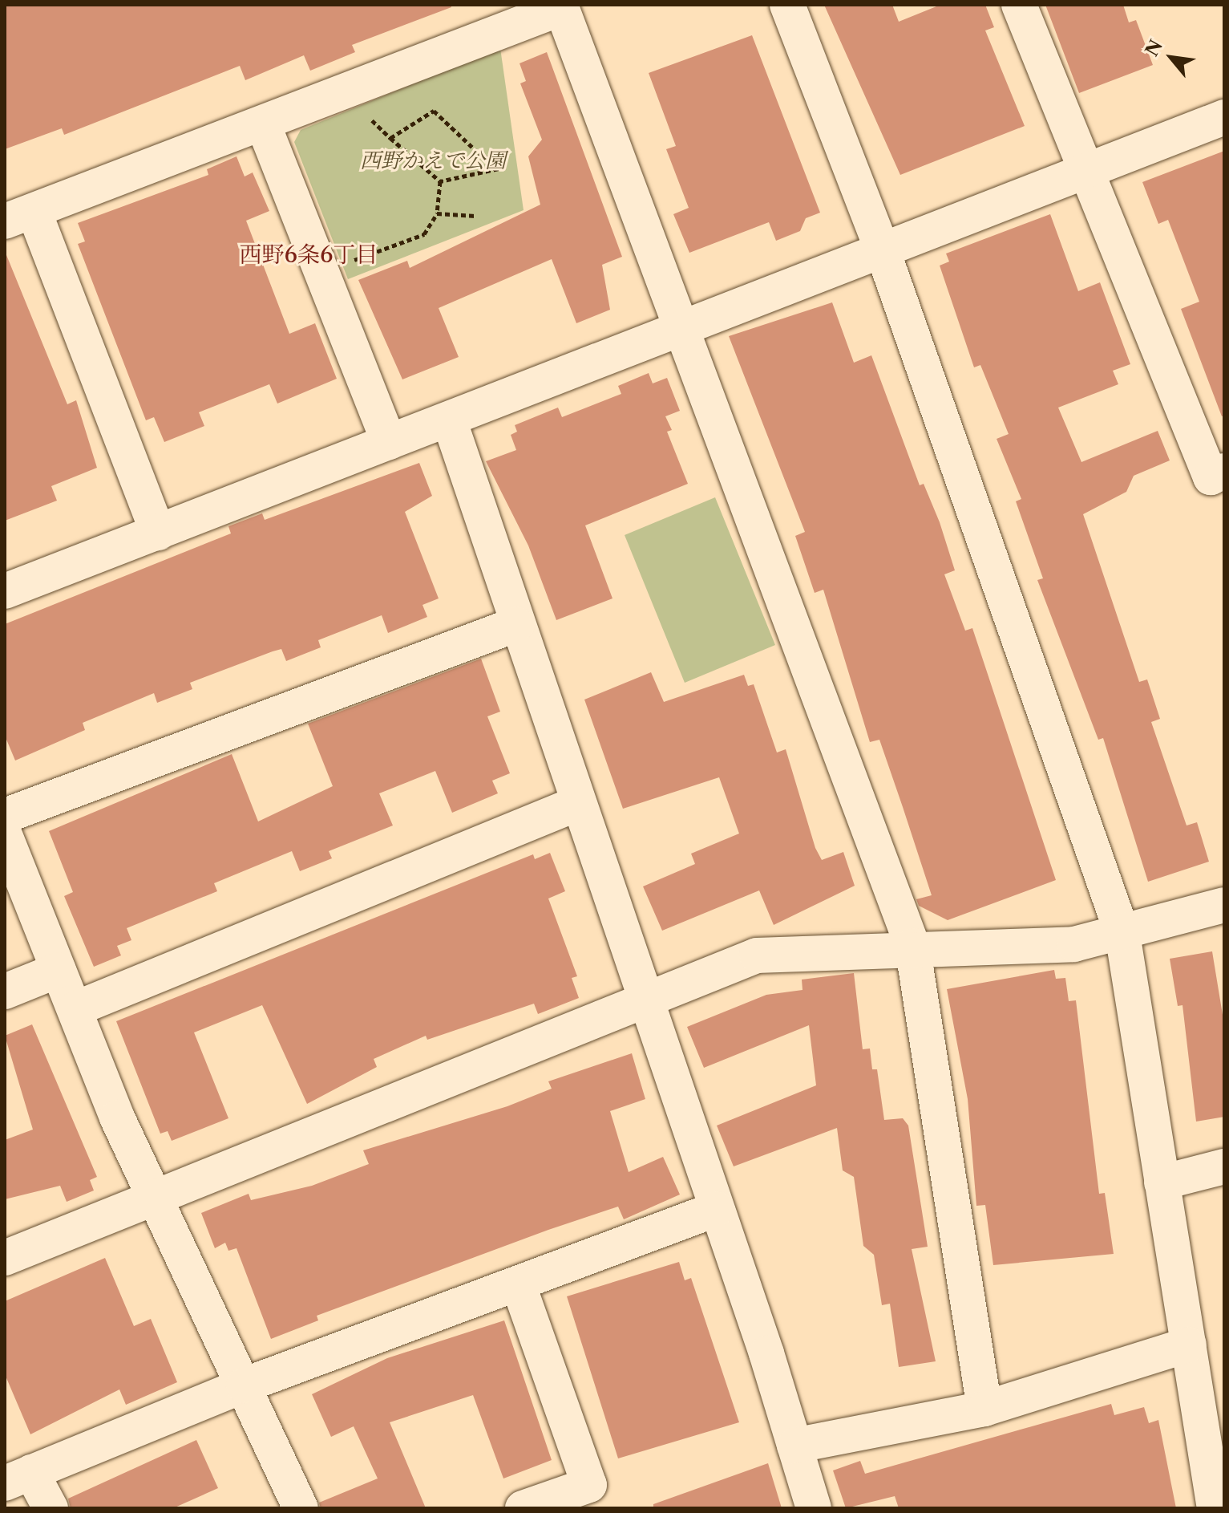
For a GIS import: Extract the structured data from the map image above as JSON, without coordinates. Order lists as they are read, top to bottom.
{
  "districts": ["西野6条6丁目"],
  "parks": ["西野かえで公園"],
  "north": "top left"
}
